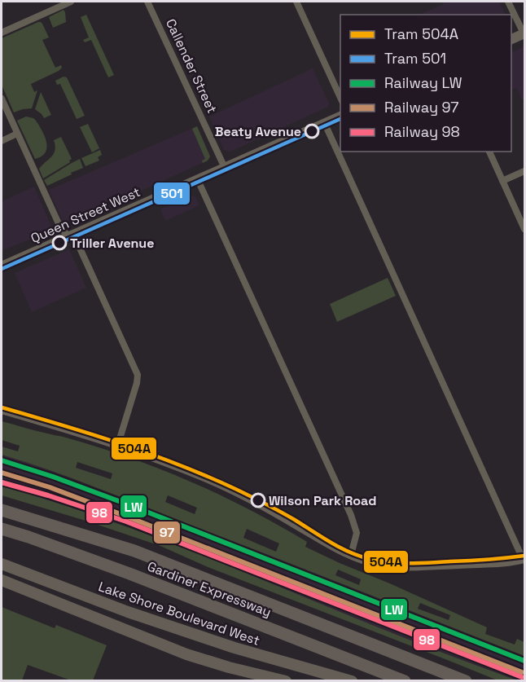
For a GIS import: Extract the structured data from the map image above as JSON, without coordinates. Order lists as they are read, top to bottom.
{
  "streets": {
    "highway": ["Gardiner Expressway", "Lake Shore Boulevard West"],
    "main road": ["Queen Street West"],
    "street": ["Callender Street"]
  },
  "crossings": [
    ["Callender Street", "Queen Street West"]
  ],
  "places": ["Beaty Avenue", "Triller Avenue", "Wilson Park Road"],
  "lines": [
    "tram line 501",
    "tram line 504A",
    "rail line LW",
    "rail line 97",
    "rail line 98"
  ],
  "legend": [
    "Tram 504A",
    "Tram 501",
    "Railway LW",
    "Railway 97",
    "Railway 98"
  ]
}
